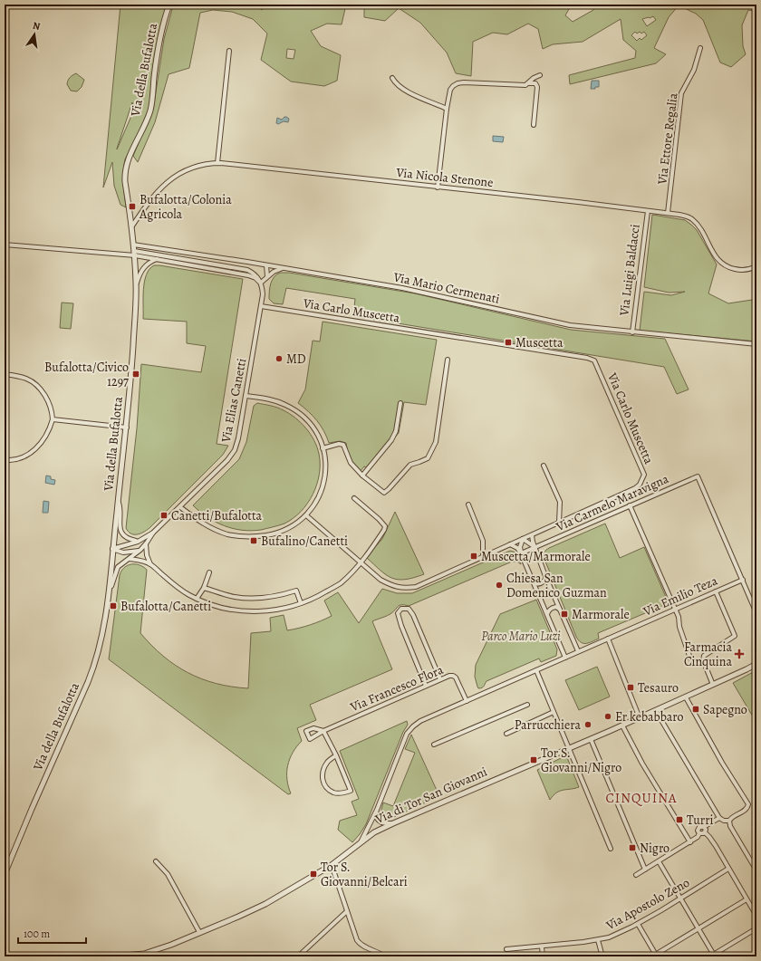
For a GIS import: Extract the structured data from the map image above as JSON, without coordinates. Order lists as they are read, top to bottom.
{
  "streets": {
    "street": [
      "Via della Bufalotta",
      "Via Ettore Regalia",
      "Via Nicola Stenone",
      "Via Luigi Baldacci",
      "Via Mario Cermenati",
      "Via Carlo Muscetta",
      "Via Elias Canetti",
      "Via Carmelo Maravigna",
      "Via Emilio Teza",
      "Via Francesco Flora",
      "Via di Tor San Giovanni",
      "Via Apostolo Zeno"
    ]
  },
  "crossings": [
    ["Via della Bufalotta", "Via Nicola Stenone"],
    ["Via della Bufalotta", "Via Mario Cermenati"],
    ["Via Ettore Regalia", "Via Nicola Stenone"],
    ["Via Nicola Stenone", "Via Luigi Baldacci"],
    ["Via Luigi Baldacci", "Via Mario Cermenati"],
    ["Via Carlo Muscetta", "Via Elias Canetti"],
    ["Via Carmelo Maravigna", "Via Emilio Teza"],
    ["Via Emilio Teza", "Via Francesco Flora"]
  ],
  "districts": ["CINQUINA"],
  "parks": ["Parco Mario Luzi"],
  "places": {
    "transit": [
      "Bufalotta/Colonia Agricola",
      "Muscetta",
      "Bufalotta/Civico 1297",
      "Canetti/Bufalotta",
      "Bufalino/Canetti",
      "Muscetta/Marmorale",
      "Bufalotta/Canetti",
      "Marmorale",
      "Tesauro",
      "Sapegno",
      "Tor S. Giovanni/Nigro",
      "Turri",
      "Nigro",
      "Tor S. Giovanni/Belcari"
    ],
    "other": [
      "MD",
      "Chiesa San Domenico Guzman",
      "Er kebabbaro",
      "Parrucchiera"
    ],
    "health": ["Farmacia Cinquina"]
  },
  "scale_bar": "100 m",
  "north": "top"
}
